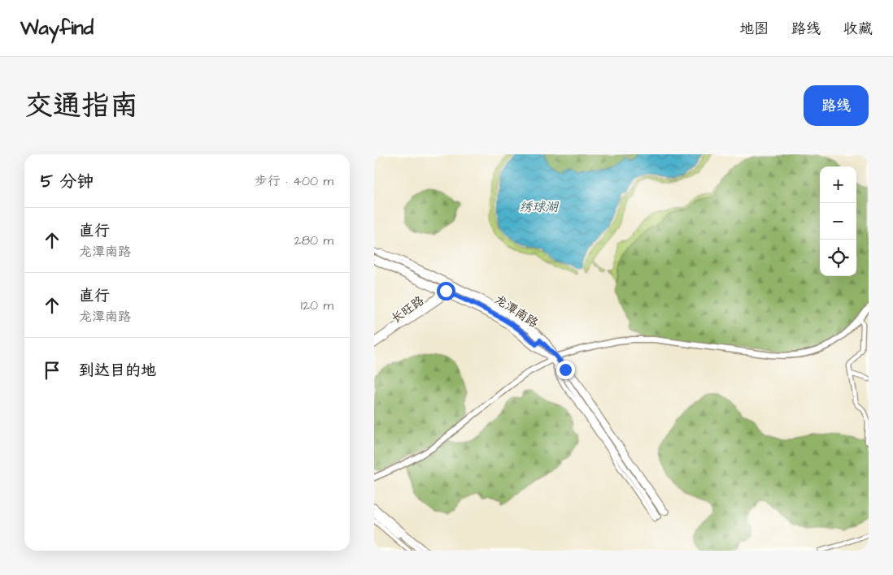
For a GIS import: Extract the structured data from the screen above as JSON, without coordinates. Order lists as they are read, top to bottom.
{
  "streets": {
    "main road": ["长旺路", "龙潭南路"]
  },
  "crossings": [
    ["长旺路", "龙潭南路"]
  ],
  "water": ["绣球湖"],
  "page": {
    "header": "Wayfind",
    "nav": ["地图", "路线", "收藏"],
    "title": "交通指南",
    "buttons": "路线",
    "heading": ["5 分钟", "步行 · 400 m"],
    "map_buttons": ["+", "−"],
    "list": [
      ["直行", "龙潭南路", "280 m"],
      ["直行", "龙潭南路", "120 m"],
      "到达目的地"
    ]
  }
}
